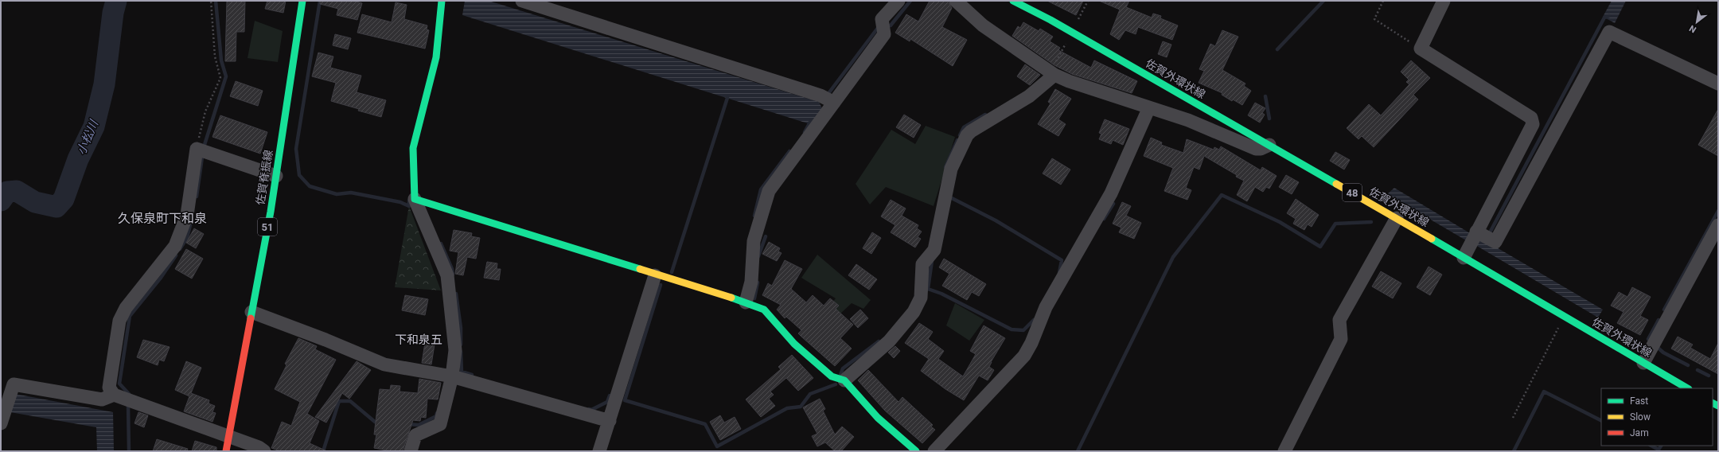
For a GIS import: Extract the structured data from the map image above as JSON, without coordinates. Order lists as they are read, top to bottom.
{
  "streets": {
    "main road": [
      "佐賀外環状線",
      "佐賀脊振線",
      "48",
      "51"
    ]
  },
  "districts": ["久保泉町下和泉", "下和泉五"],
  "water": ["小松川"],
  "legend": ["Fast", "Slow", "Jam"],
  "north": "bottom left"
}
